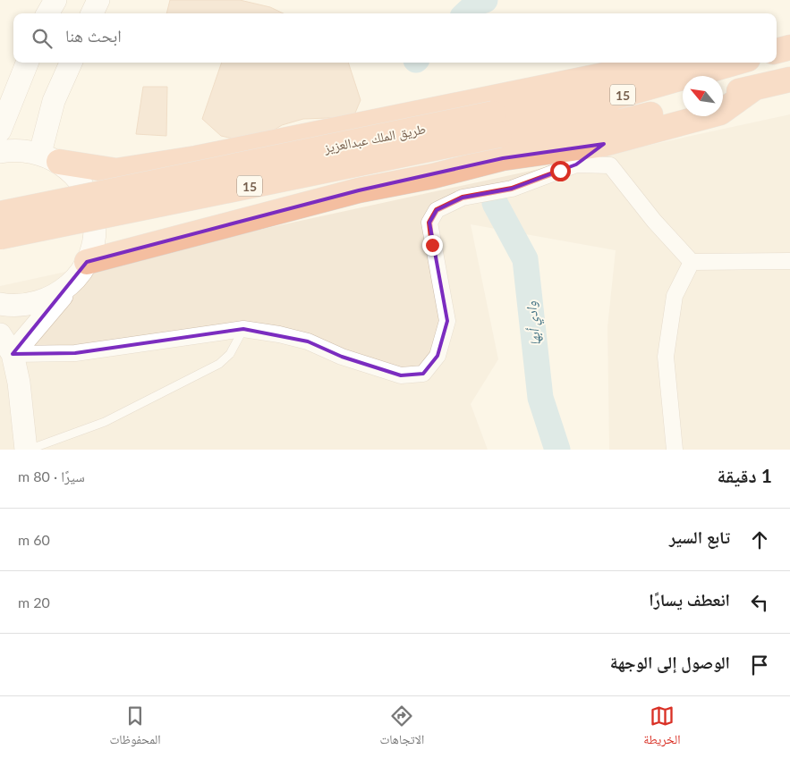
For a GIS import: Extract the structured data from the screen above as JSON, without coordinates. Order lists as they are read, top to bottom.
{
  "streets": {
    "highway": ["15", "طريق الملك عبدالعزيز"]
  },
  "water": ["وادي أبها"],
  "north": "top left",
  "page": {
    "search": "ابحث هنا",
    "heading": ["1 دقيقة", "سيرًا · 80 m"],
    "list": [
      ["تابع السير", "60 m"],
      ["انعطف يسارًا", "20 m"],
      "الوصول إلى الوجهة"
    ],
    "nav": ["الخريطة", "الاتجاهات", "المحفوظات"]
  }
}
